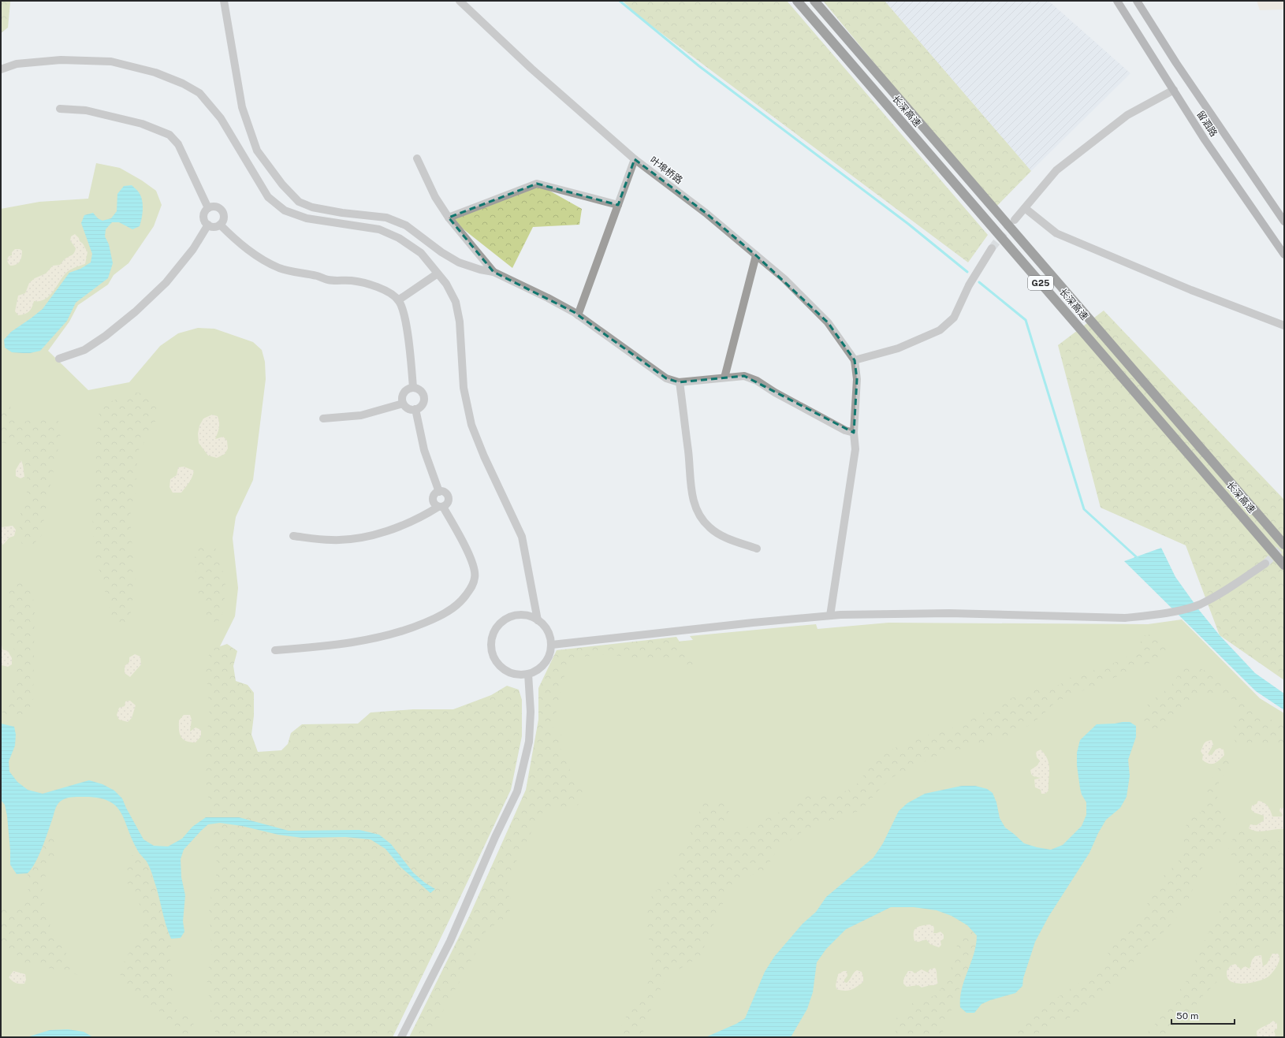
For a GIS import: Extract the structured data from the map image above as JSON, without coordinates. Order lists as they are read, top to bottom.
{
  "streets": {
    "highway": ["长深高速", "G25"],
    "main road": ["留泗路"],
    "street": ["叶埠桥路"]
  },
  "scale_bar": "50 m"
}
